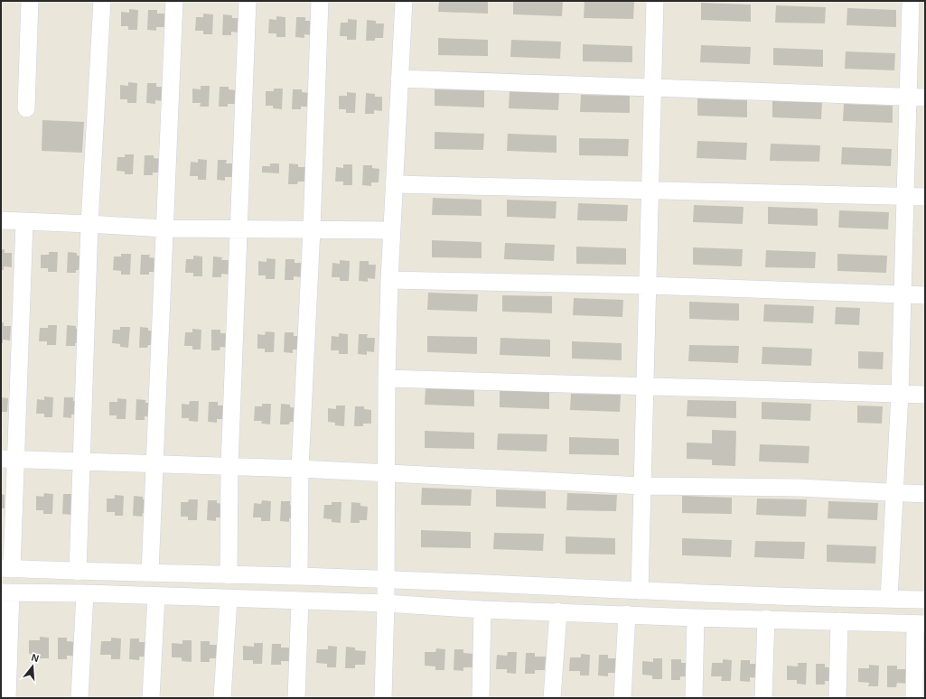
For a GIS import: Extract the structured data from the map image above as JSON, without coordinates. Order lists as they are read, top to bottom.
{
  "north": "top"
}
